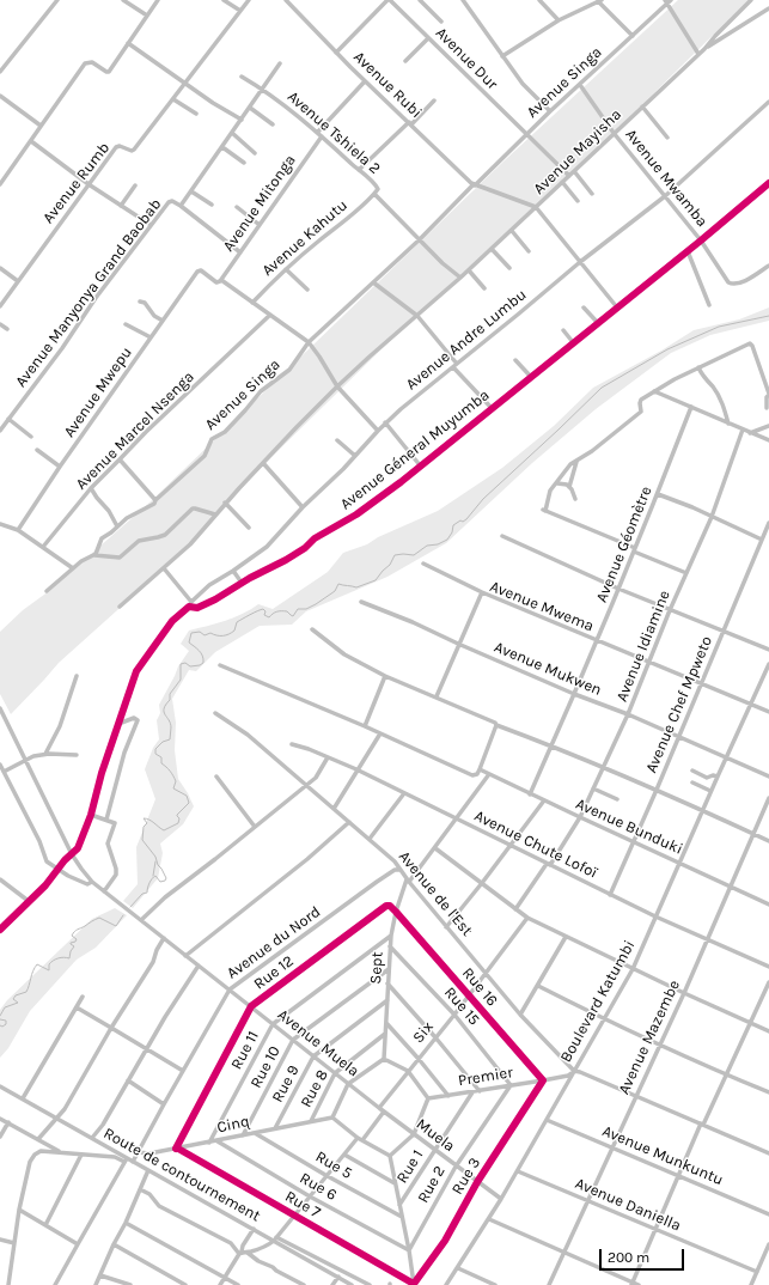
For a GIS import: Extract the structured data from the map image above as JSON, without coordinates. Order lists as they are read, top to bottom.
{
  "streets": {
    "street": [
      "Avenue Dur",
      "Avenue Singa",
      "Avenue Rubi",
      "Avenue Tshiela 2",
      "Avenue Mayisha",
      "Avenue Mwamba",
      "Avenue Rumb",
      "Avenue Mitonga",
      "Avenue Kahutu",
      "Avenue Manyonya Grand Baobab",
      "Avenue Andre Lumbu",
      "Avenue Mwepu",
      "Avenue Marcel Nsenga",
      "Avenue Géneral Muyumba",
      "Avenue Géomètre",
      "Avenue Mwema",
      "Avenue Idiamine",
      "Avenue Mukwen",
      "Avenue Chef Mpweto",
      "Avenue Bunduki",
      "Avenue Chute Lofoï",
      "Avenue de l'Est",
      "Avenue du Nord",
      "Sept",
      "Rue 12",
      "Rue 16",
      "Boulevard Katumbi",
      "Rue 15",
      "Six",
      "Avenue Mazembe",
      "Avenue Muela",
      "Rue 11",
      "Rue 10",
      "Premier",
      "Rue 9",
      "Rue 8",
      "Cinq",
      "Muela",
      "Avenue Munkuntu",
      "Rue 5",
      "Rue 1",
      "Route de contournement",
      "Rue 3",
      "Rue 2",
      "Rue 6",
      "Rue 7",
      "Avenue Daniella"
    ]
  },
  "crossings": [
    ["Avenue Dur", "Avenue Singa"],
    ["Avenue Dur", "Avenue Mayisha"],
    ["Avenue Singa", "Avenue Rubi"],
    ["Avenue Singa", "Avenue Tshiela 2"],
    ["Avenue Singa", "Avenue Mwamba"],
    ["Avenue Tshiela 2", "Avenue Mayisha"],
    ["Avenue Tshiela 2", "Avenue Mitonga"],
    ["Avenue Tshiela 2", "Avenue Kahutu"],
    ["Avenue Tshiela 2", "Avenue Manyonya Grand Baobab"],
    ["Avenue Mayisha", "Avenue Mwamba"],
    ["Avenue Mwamba", "Avenue Andre Lumbu"],
    ["Avenue Mwamba", "Avenue Géneral Muyumba"],
    ["Avenue Mitonga", "Avenue Mwepu"],
    ["Avenue Andre Lumbu", "Avenue Géneral Muyumba"],
    ["Avenue Géomètre", "Avenue Mwema"],
    ["Avenue Géomètre", "Avenue Mukwen"],
    ["Avenue Géomètre", "Avenue Bunduki"],
    ["Avenue Mwema", "Avenue Idiamine"],
    ["Avenue Mwema", "Avenue Mukwen"],
    ["Avenue Mwema", "Avenue Chef Mpweto"],
    ["Avenue Mwema", "Boulevard Katumbi"],
    ["Avenue Idiamine", "Avenue Mukwen"],
    ["Avenue Idiamine", "Avenue Bunduki"],
    ["Avenue Idiamine", "Avenue Chute Lofoï"],
    ["Avenue Mukwen", "Avenue Chef Mpweto"],
    ["Avenue Mukwen", "Boulevard Katumbi"],
    ["Avenue Chef Mpweto", "Avenue Bunduki"],
    ["Avenue Chef Mpweto", "Avenue Chute Lofoï"],
    ["Avenue Bunduki", "Sept"],
    ["Avenue Bunduki", "Boulevard Katumbi"],
    ["Avenue Bunduki", "Avenue Mazembe"],
    ["Avenue Chute Lofoï", "Sept"],
    ["Avenue Chute Lofoï", "Boulevard Katumbi"],
    ["Avenue Chute Lofoï", "Avenue Mazembe"],
    ["Avenue de l'Est", "Avenue du Nord"],
    ["Avenue de l'Est", "Sept"],
    ["Avenue de l'Est", "Boulevard Katumbi"],
    ["Avenue de l'Est", "Six"],
    ["Avenue de l'Est", "Premier"],
    ["Avenue du Nord", "Avenue Muela"],
    ["Avenue du Nord", "Cinq"],
    ["Avenue du Nord", "Route de contournement"],
    ["Sept", "Rue 12"],
    ["Sept", "Rue 16"],
    ["Sept", "Rue 15"],
    ["Sept", "Rue 11"],
    ["Sept", "Rue 10"],
    ["Sept", "Rue 9"],
    ["Sept", "Rue 8"],
    ["Rue 12", "Rue 16"],
    ["Rue 12", "Avenue Muela"],
    ["Rue 12", "Cinq"],
    ["Rue 12", "Rue 7"],
    ["Rue 16", "Six"],
    ["Rue 16", "Premier"],
    ["Rue 16", "Rue 3"],
    ["Boulevard Katumbi", "Premier"],
    ["Boulevard Katumbi", "Muela"],
    ["Boulevard Katumbi", "Avenue Munkuntu"],
    ["Boulevard Katumbi", "Avenue Daniella"],
    ["Rue 15", "Six"],
    ["Rue 15", "Premier"],
    ["Rue 15", "Rue 2"],
    ["Six", "Avenue Muela"],
    ["Six", "Muela"],
    ["Avenue Mazembe", "Avenue Munkuntu"],
    ["Avenue Mazembe", "Avenue Daniella"],
    ["Avenue Muela", "Rue 11"],
    ["Avenue Muela", "Rue 10"],
    ["Avenue Muela", "Rue 9"],
    ["Avenue Muela", "Rue 8"],
    ["Avenue Muela", "Muela"],
    ["Rue 11", "Cinq"],
    ["Rue 10", "Cinq"],
    ["Premier", "Rue 1"],
    ["Premier", "Rue 3"],
    ["Premier", "Rue 2"],
    ["Rue 9", "Cinq"],
    ["Rue 8", "Cinq"],
    ["Cinq", "Rue 5"],
    ["Cinq", "Rue 6"],
    ["Cinq", "Rue 7"],
    ["Muela", "Rue 1"],
    ["Muela", "Rue 3"],
    ["Muela", "Rue 2"],
    ["Rue 3", "Rue 7"],
    ["Rue 2", "Rue 6"]
  ],
  "scale_bar": "200 m"
}
